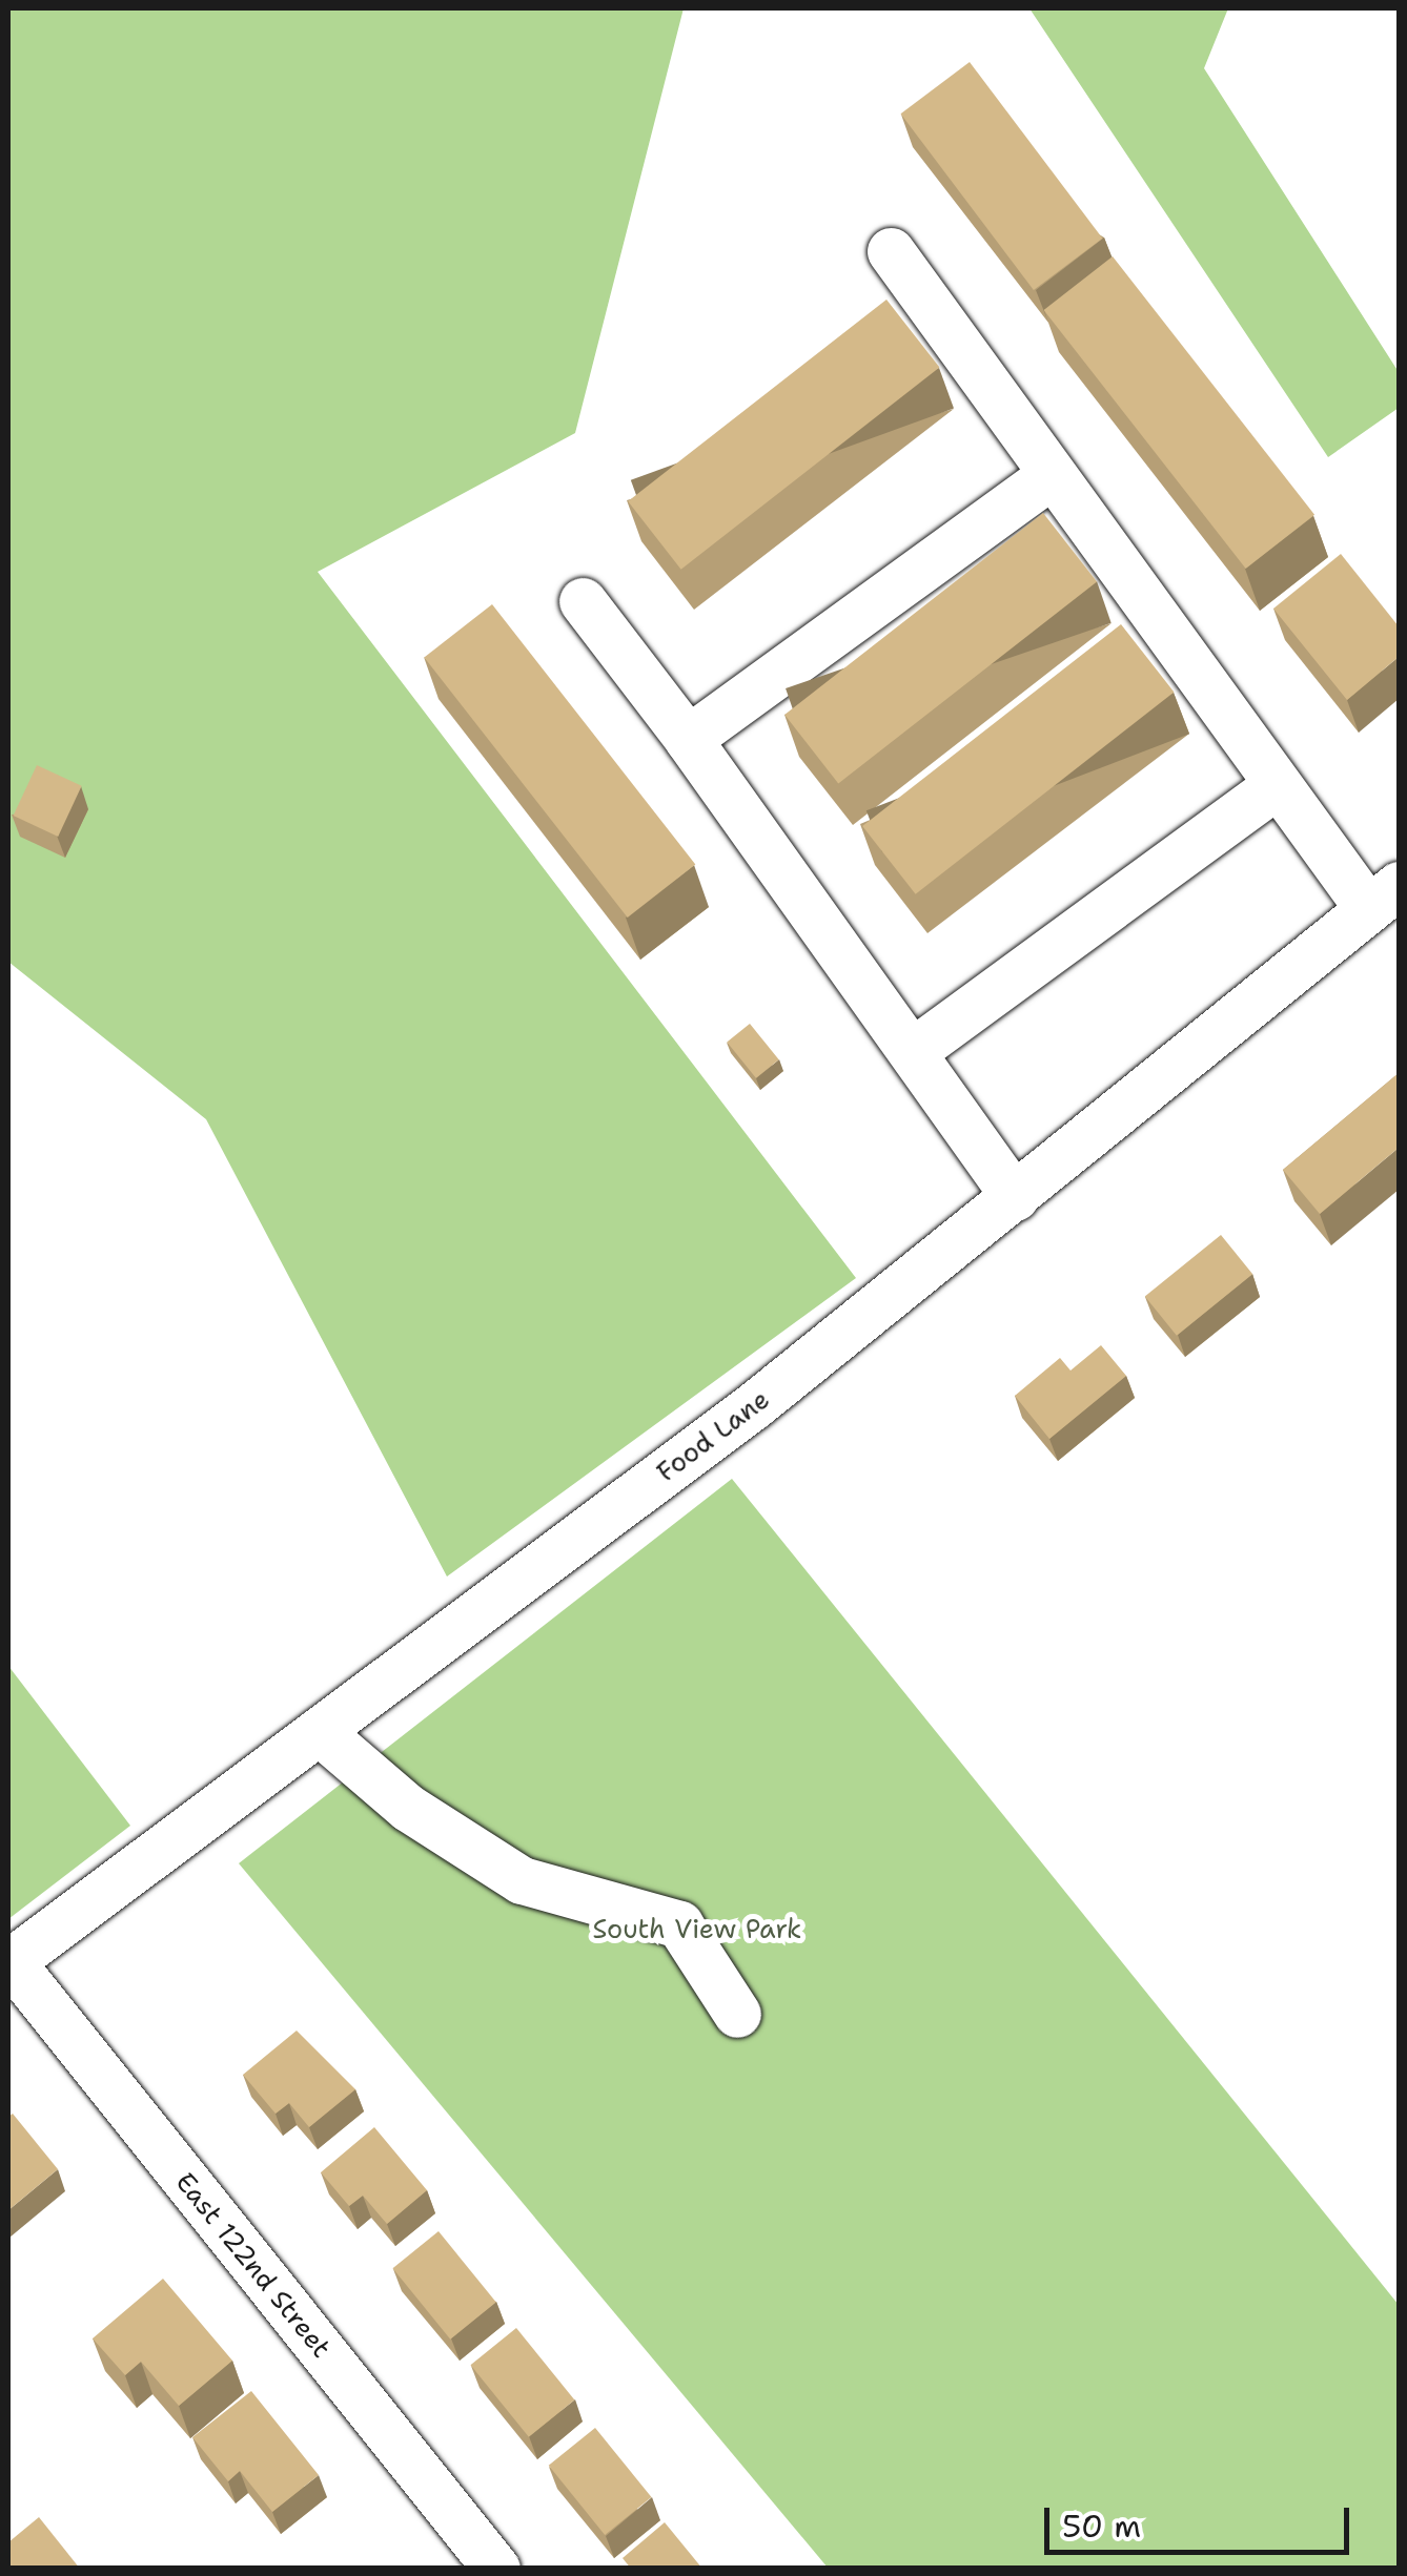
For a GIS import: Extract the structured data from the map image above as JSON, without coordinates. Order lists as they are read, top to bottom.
{
  "streets": {
    "street": ["Food Lane", "East 122nd Street"]
  },
  "crossings": [
    ["Food Lane", "East 122nd Street"]
  ],
  "parks": ["South View Park"],
  "scale_bar": "50 m"
}
